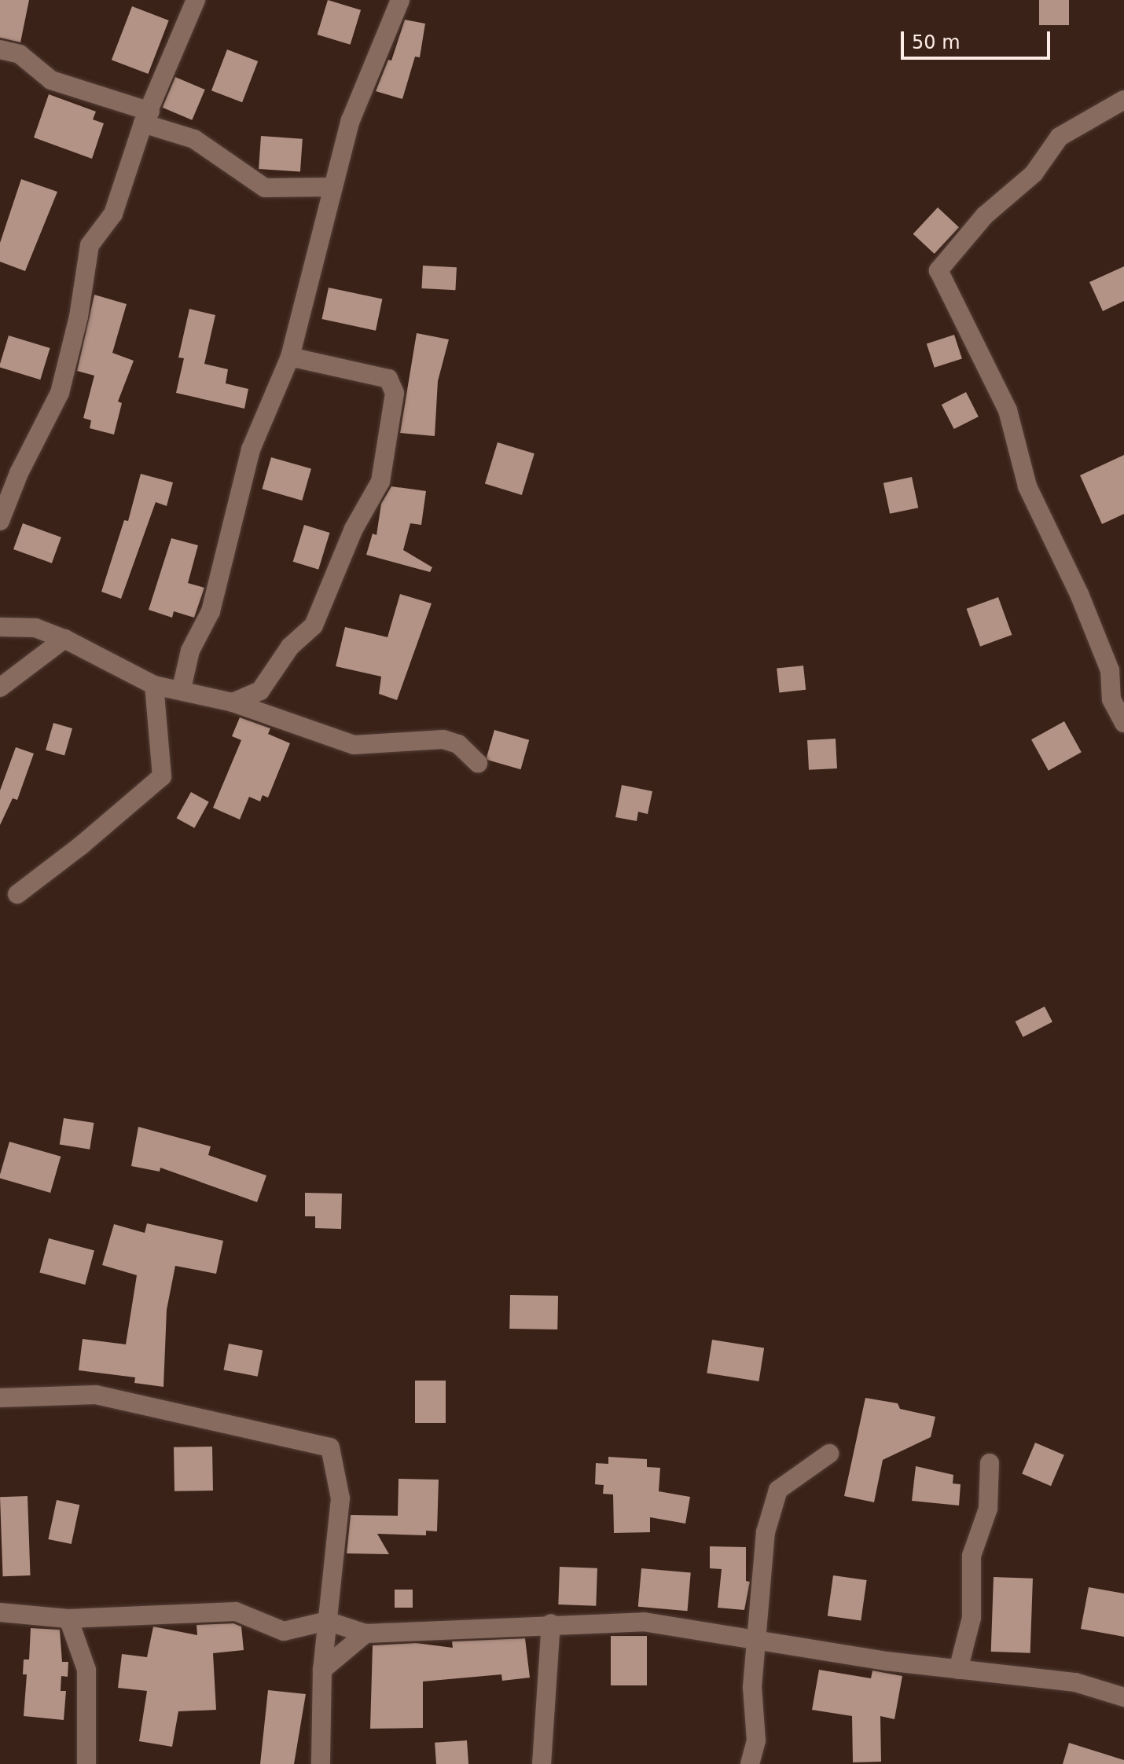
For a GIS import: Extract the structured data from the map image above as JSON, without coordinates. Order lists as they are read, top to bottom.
{
  "scale_bar": "50 m"
}
